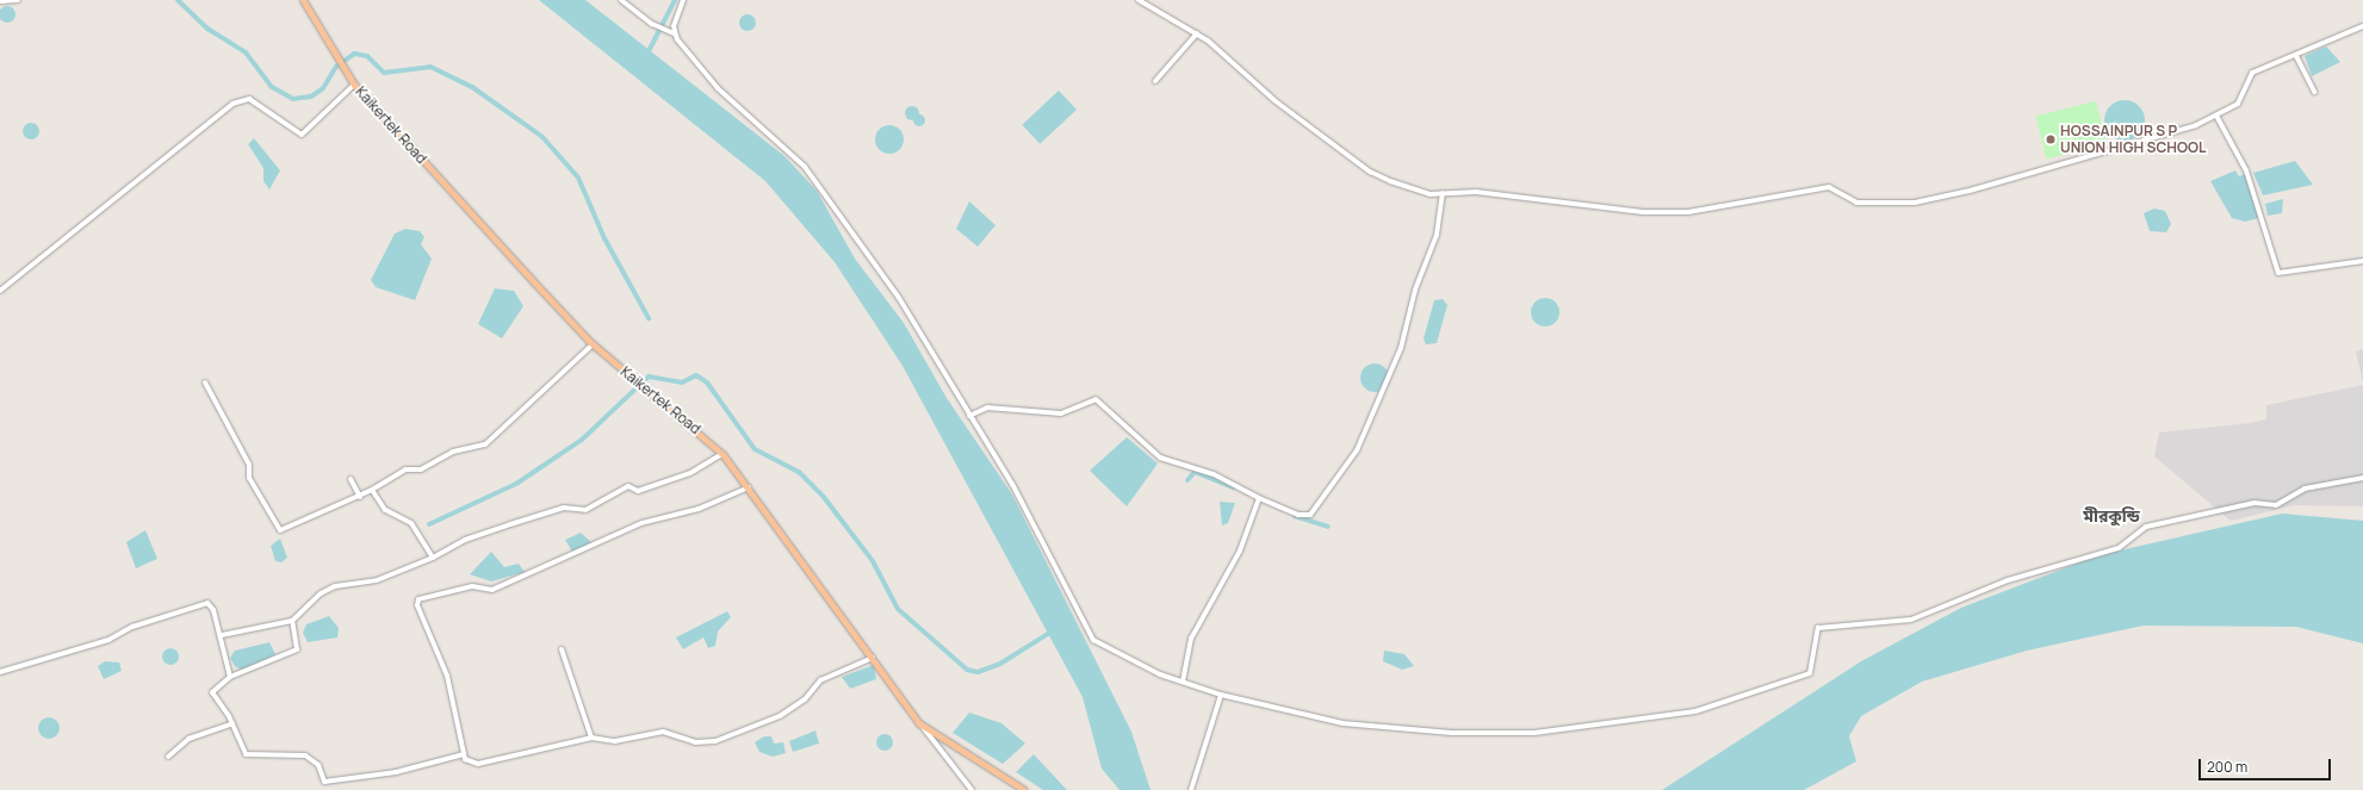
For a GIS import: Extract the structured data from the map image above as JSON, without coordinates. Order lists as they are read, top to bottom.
{
  "streets": {
    "main road": ["Kaikertek Road"]
  },
  "districts": ["মীরকুন্ডি"],
  "places": ["HOSSAINPUR S P UNION HIGH SCHOOL"],
  "scale_bar": "200 m"
}
